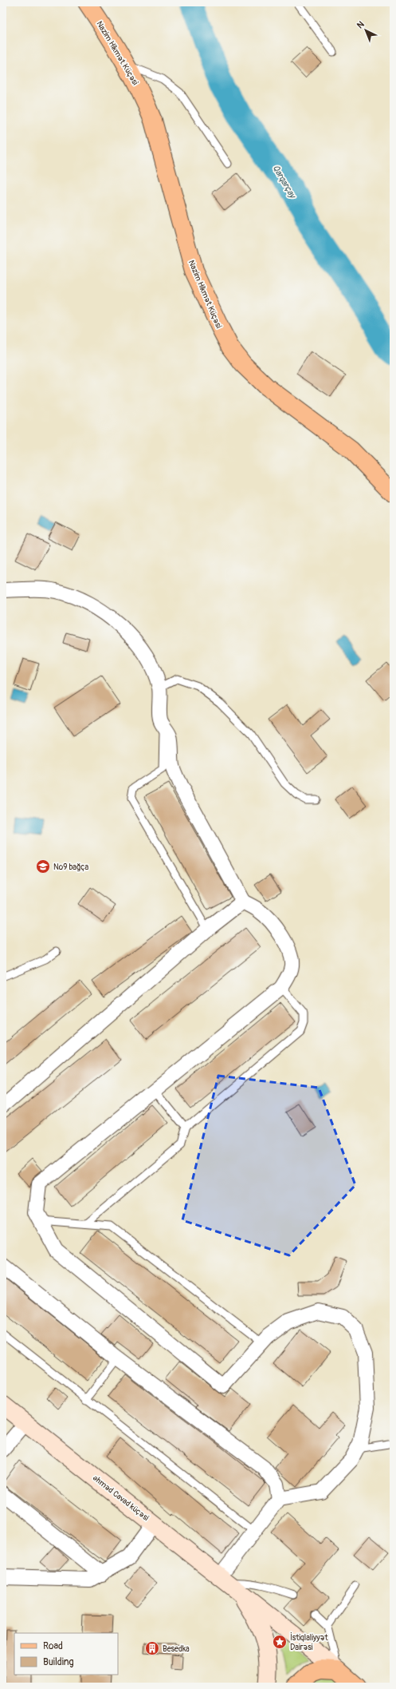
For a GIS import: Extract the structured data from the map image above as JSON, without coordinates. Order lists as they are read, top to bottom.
{
  "streets": {
    "main road": ["Nazim Hikmət Küçəsi"],
    "street": ["Əhməd Cavad küçəsi"]
  },
  "water": ["Qarqarçay"],
  "places": {
    "school or university": ["№9 bağça"],
    "place": ["İstiqlaliyyət Dairəsi"],
    "building": ["Besedka"]
  },
  "legend": ["Road", "Building"],
  "north": "top left"
}
